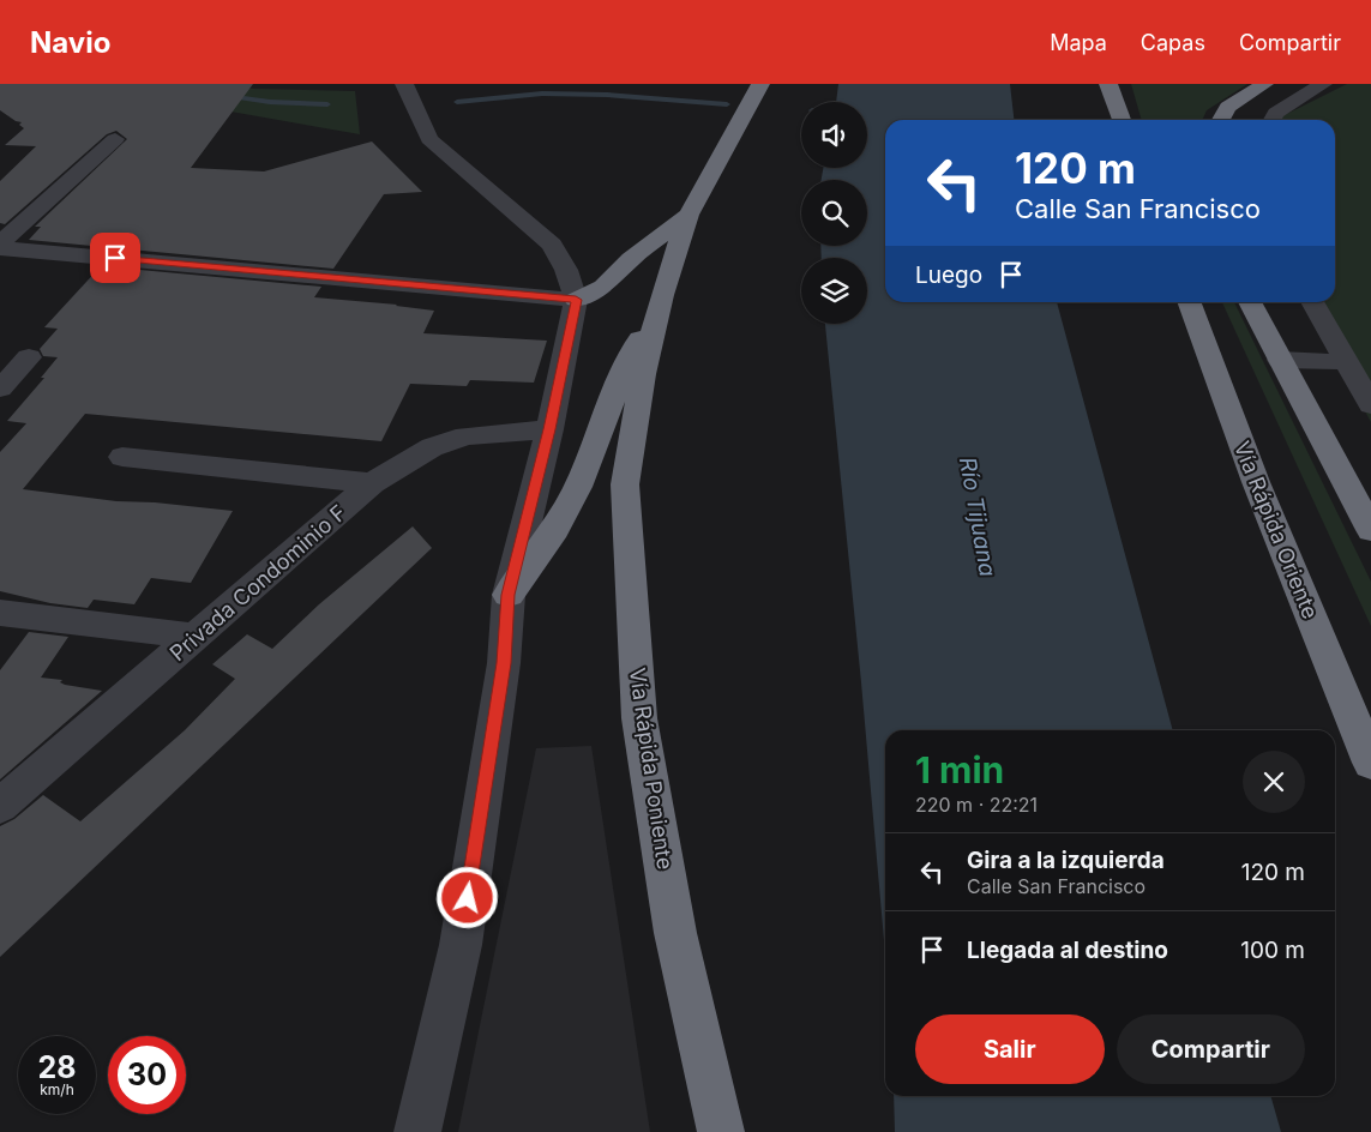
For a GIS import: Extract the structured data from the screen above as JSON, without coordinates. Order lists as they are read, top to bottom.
{
  "streets": {
    "highway": ["Vía Rápida Oriente", "Vía Rápida Poniente"],
    "street": ["Privada Condominio F"]
  },
  "water": ["Río Tijuana"],
  "page": {
    "header": "Navio",
    "nav": ["Mapa", "Capas", "Compartir"],
    "turn": ["120 m", "Calle San Francisco"],
    "then": "Luego",
    "heading": ["1 min", "220 m · 22:21"],
    "list": [
      {
        "name": "Gira a la izquierda",
        "note": "Calle San Francisco",
        "value": "120 m"
      },
      {
        "name": "Llegada al destino",
        "value": "100 m"
      }
    ],
    "buttons": ["Salir", "Compartir"],
    "speed": "28 km/h",
    "limit": "30"
  }
}
